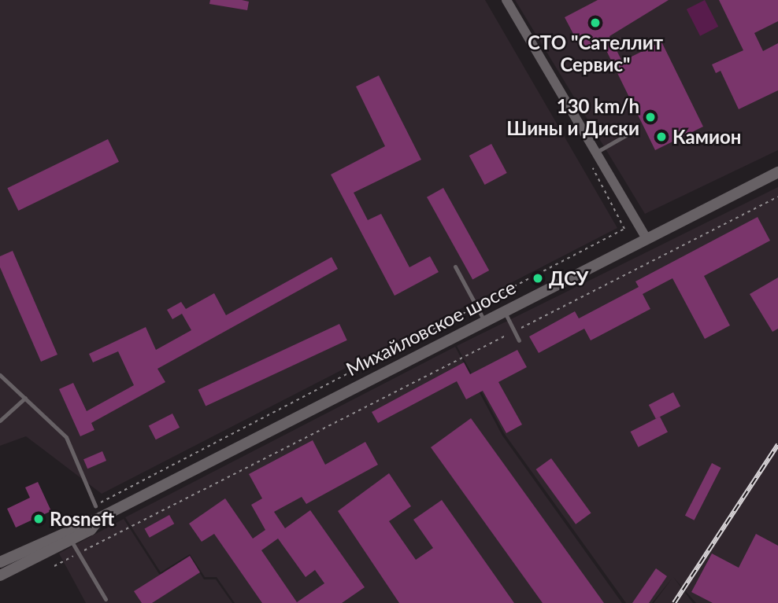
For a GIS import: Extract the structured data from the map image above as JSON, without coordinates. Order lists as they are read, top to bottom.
{
  "streets": {
    "main road": ["Михайловское шоссе"]
  },
  "places": [
    "СТО \"Сателлит Сервис\"",
    "130 km/h Шины и Диски",
    "Камион",
    "ДСУ",
    "Rosneft"
  ]
}
